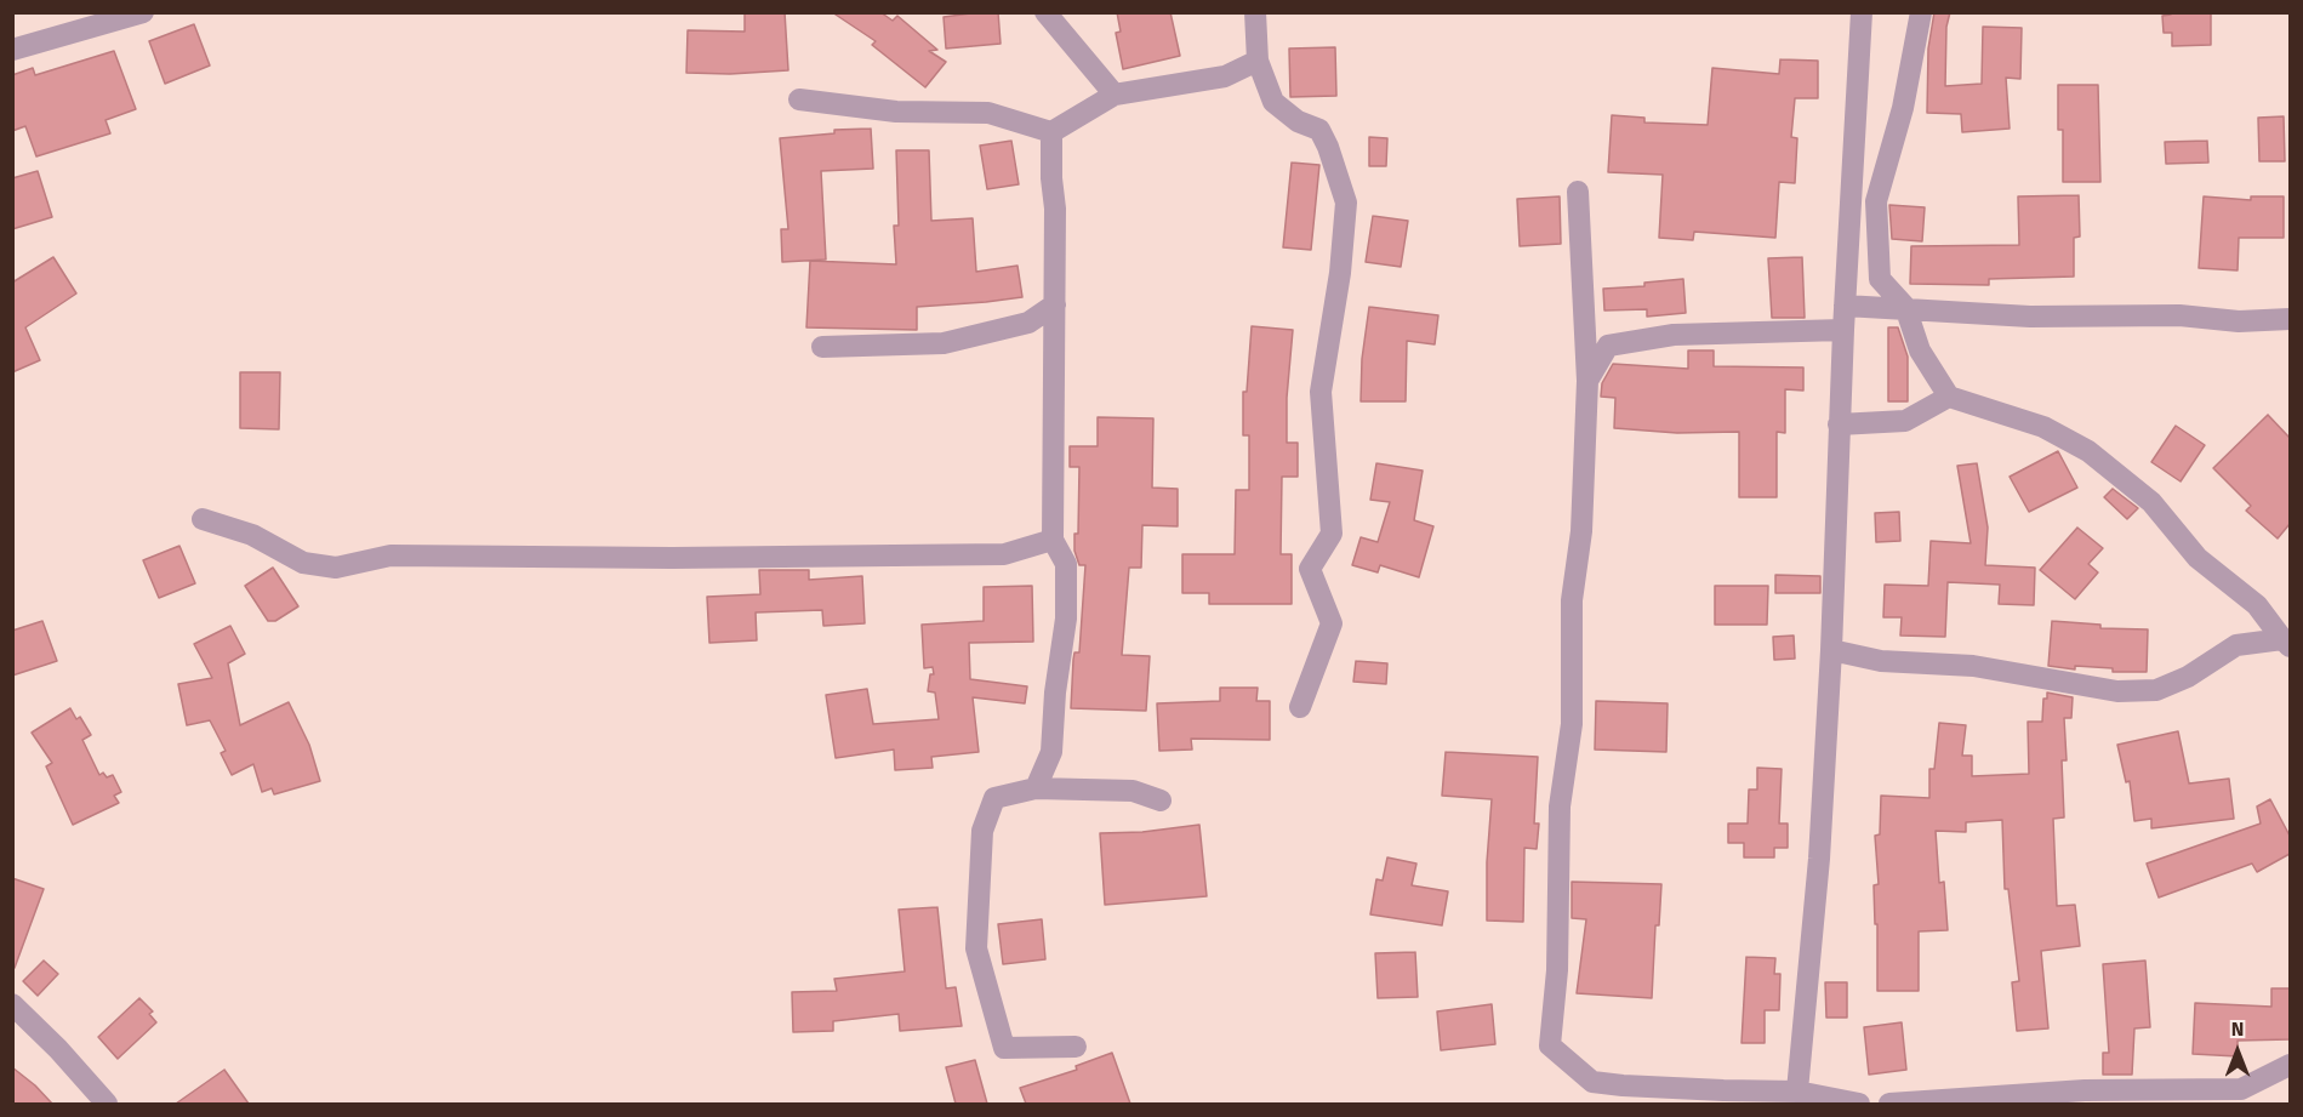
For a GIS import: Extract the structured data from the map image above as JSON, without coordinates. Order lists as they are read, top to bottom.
{
  "north": "top"
}
